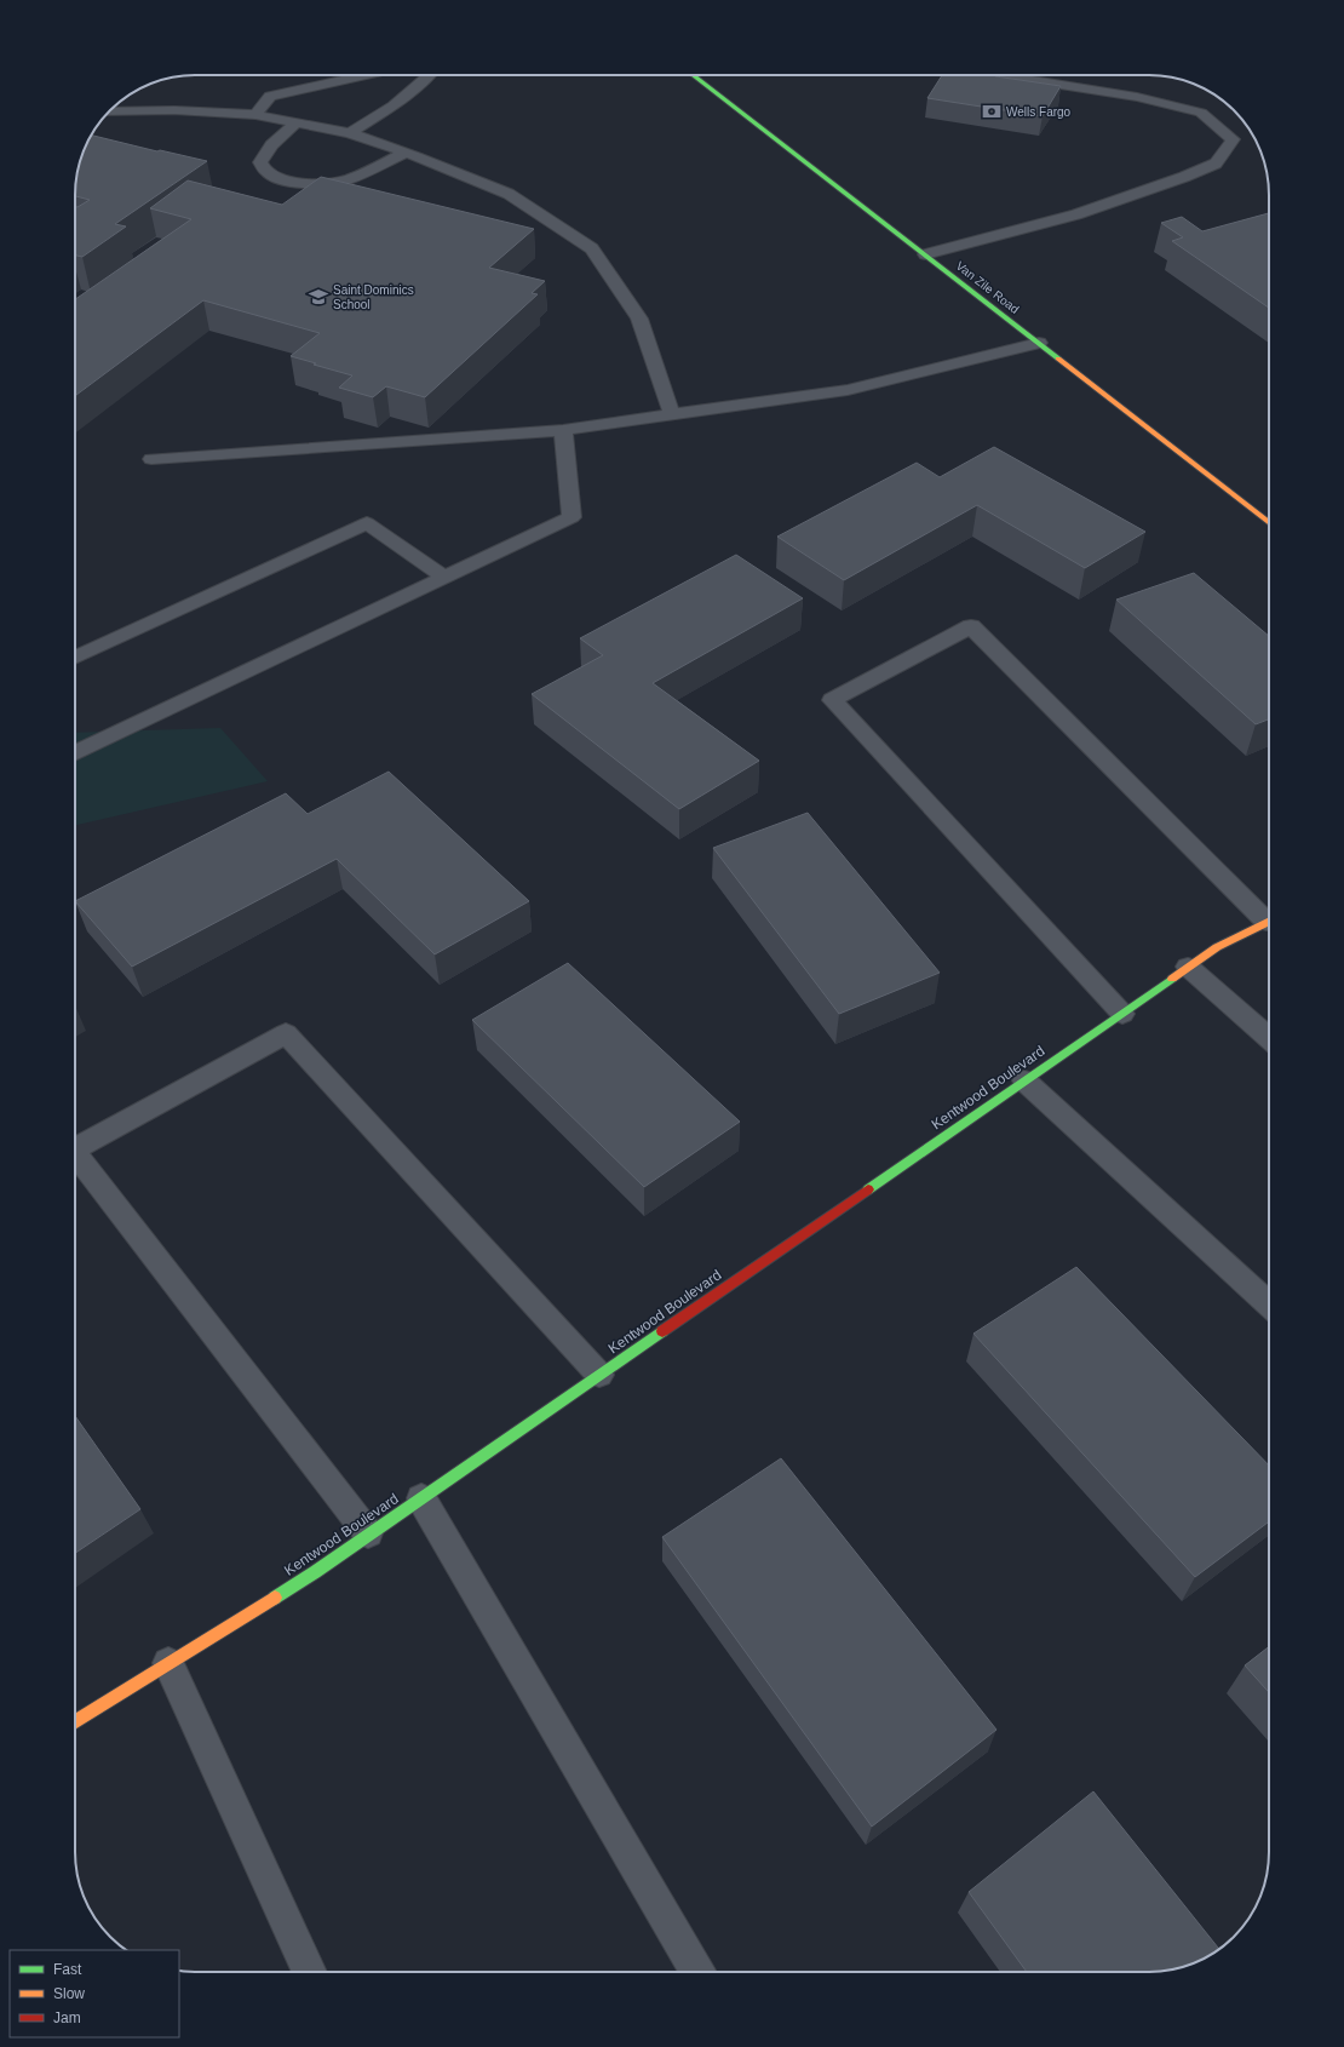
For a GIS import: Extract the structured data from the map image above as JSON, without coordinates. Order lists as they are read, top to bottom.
{
  "streets": {
    "street": ["Van Zile Road", "Kentwood Boulevard"]
  },
  "places": {
    "bank": ["Wells Fargo"],
    "school or university": ["Saint Dominics School"]
  },
  "legend": ["Fast", "Slow", "Jam"]
}
